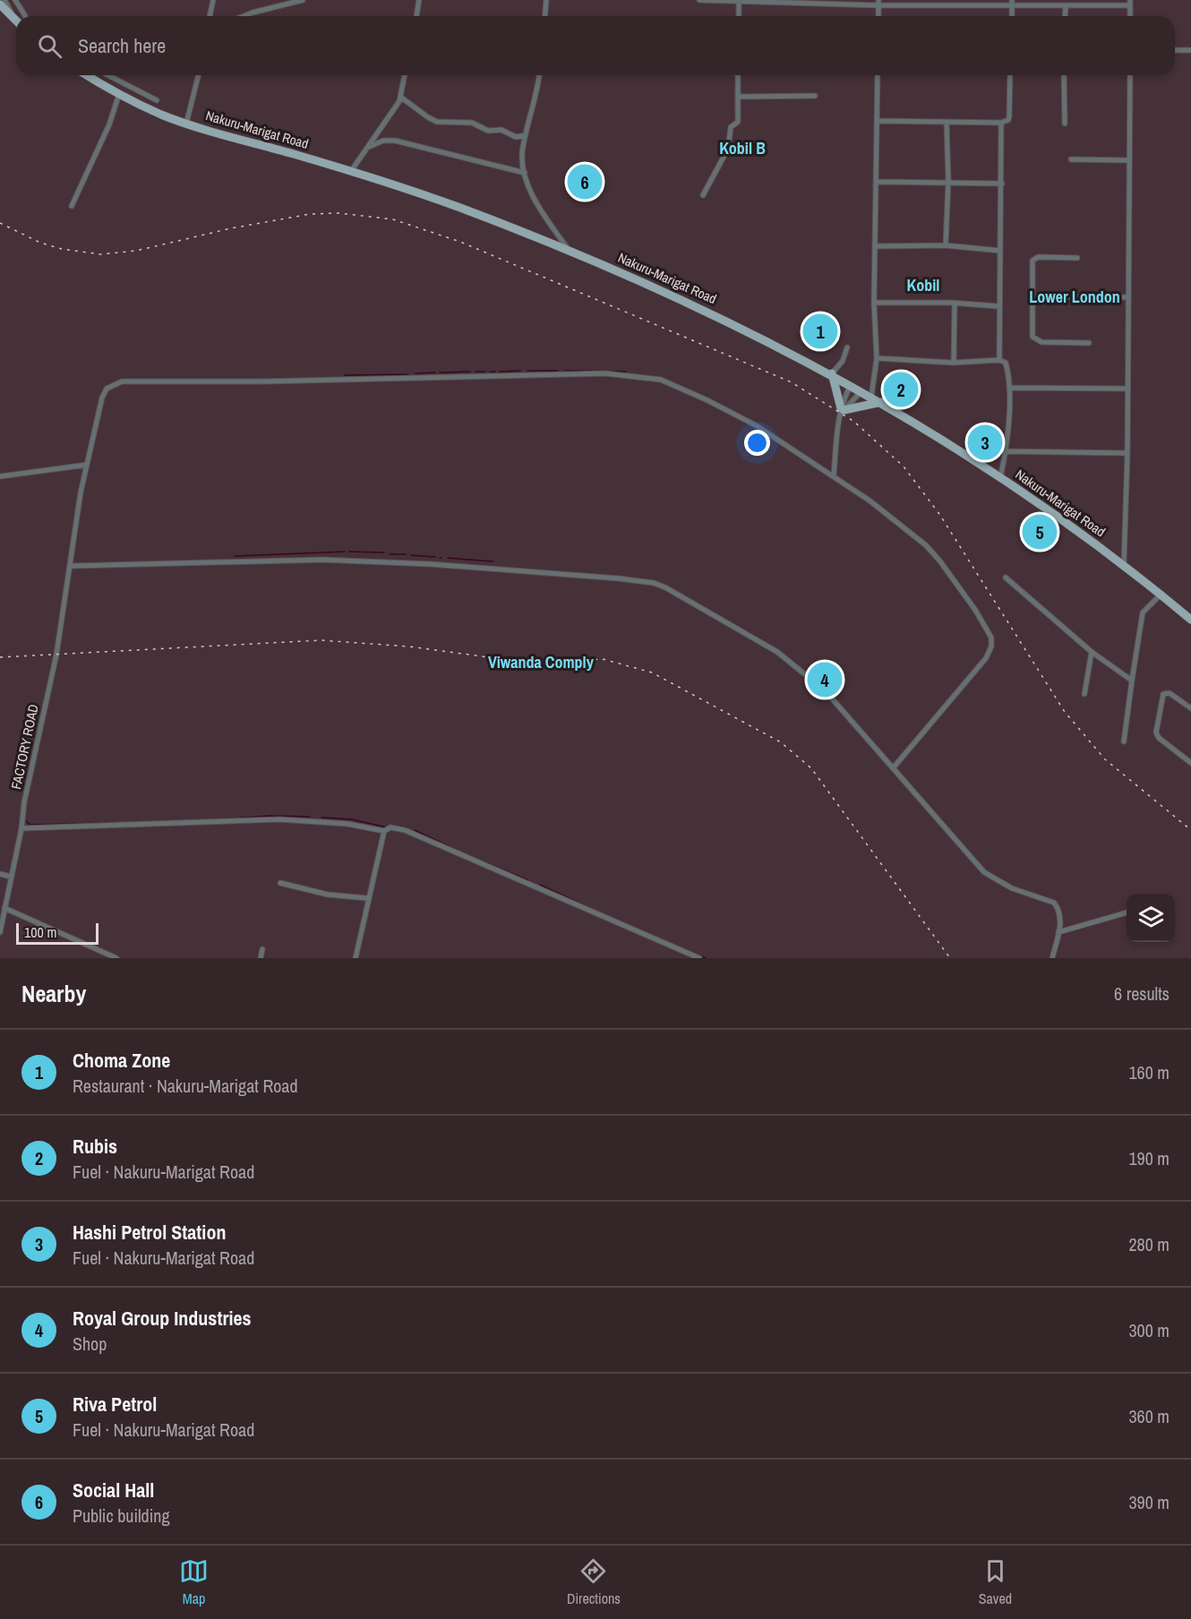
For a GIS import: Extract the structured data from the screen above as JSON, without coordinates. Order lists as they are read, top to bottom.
{
  "streets": {
    "main road": ["Nakuru-Marigat Road"],
    "street": ["FACTORY ROAD"]
  },
  "districts": [
    "Kobil B",
    "Kobil",
    "Lower London",
    "Viwanda Comply"
  ],
  "scale_bar": "100 m",
  "page": {
    "search": "Search here",
    "pins": [
      "6",
      "1",
      "2",
      "3",
      "5",
      "4"
    ],
    "scale": "100 m",
    "heading": ["Nearby", "6 results"],
    "list": [
      {
        "mark": "1",
        "name": "Choma Zone",
        "note": "Restaurant · Nakuru-Marigat Road",
        "value": "160 m"
      },
      {
        "mark": "2",
        "name": "Rubis",
        "note": "Fuel · Nakuru-Marigat Road",
        "value": "190 m"
      },
      {
        "mark": "3",
        "name": "Hashi Petrol Station",
        "note": "Fuel · Nakuru-Marigat Road",
        "value": "280 m"
      },
      {
        "mark": "4",
        "name": "Royal Group Industries",
        "note": "Shop",
        "value": "300 m"
      },
      {
        "mark": "5",
        "name": "Riva Petrol",
        "note": "Fuel · Nakuru-Marigat Road",
        "value": "360 m"
      },
      {
        "mark": "6",
        "name": "Social Hall",
        "note": "Public building",
        "value": "390 m"
      }
    ],
    "nav": ["Map", "Directions", "Saved"]
  }
}
